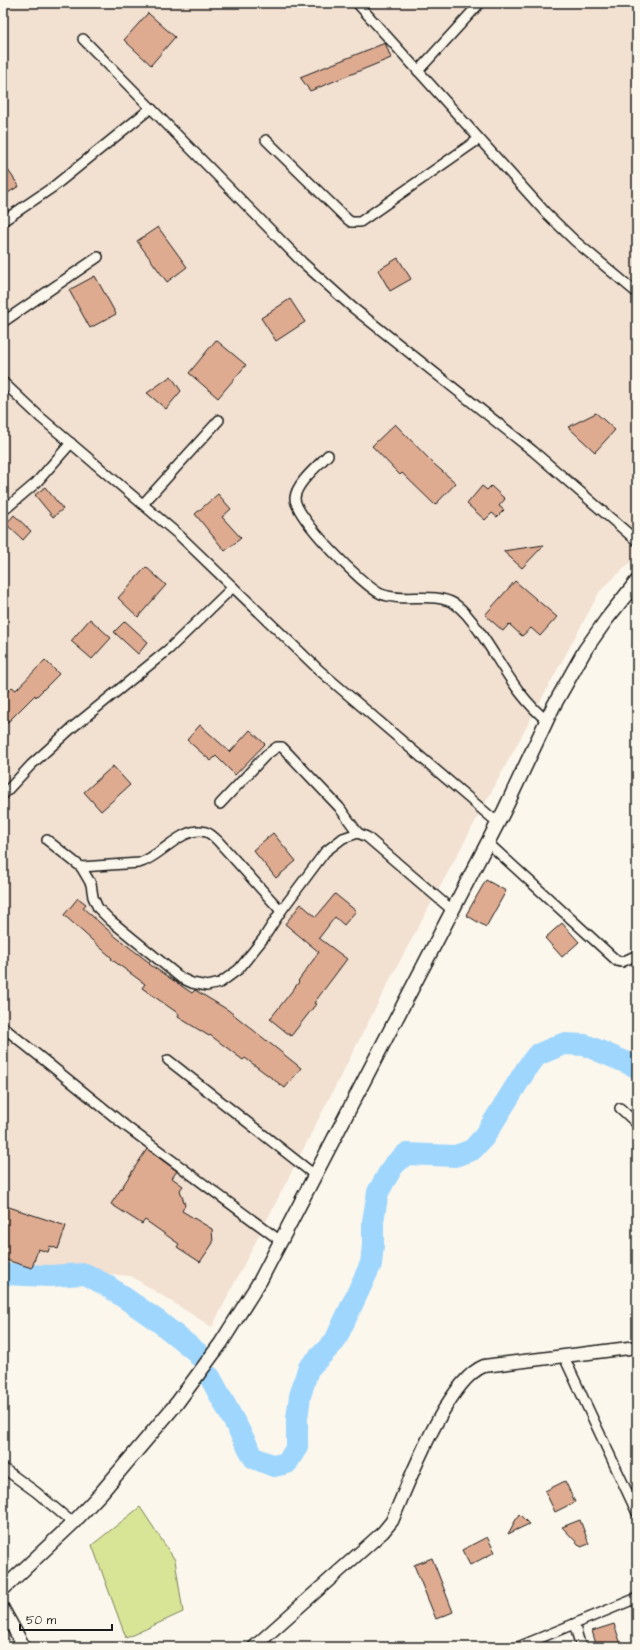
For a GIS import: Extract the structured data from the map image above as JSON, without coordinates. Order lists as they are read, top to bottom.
{
  "scale_bar": "50 m"
}
